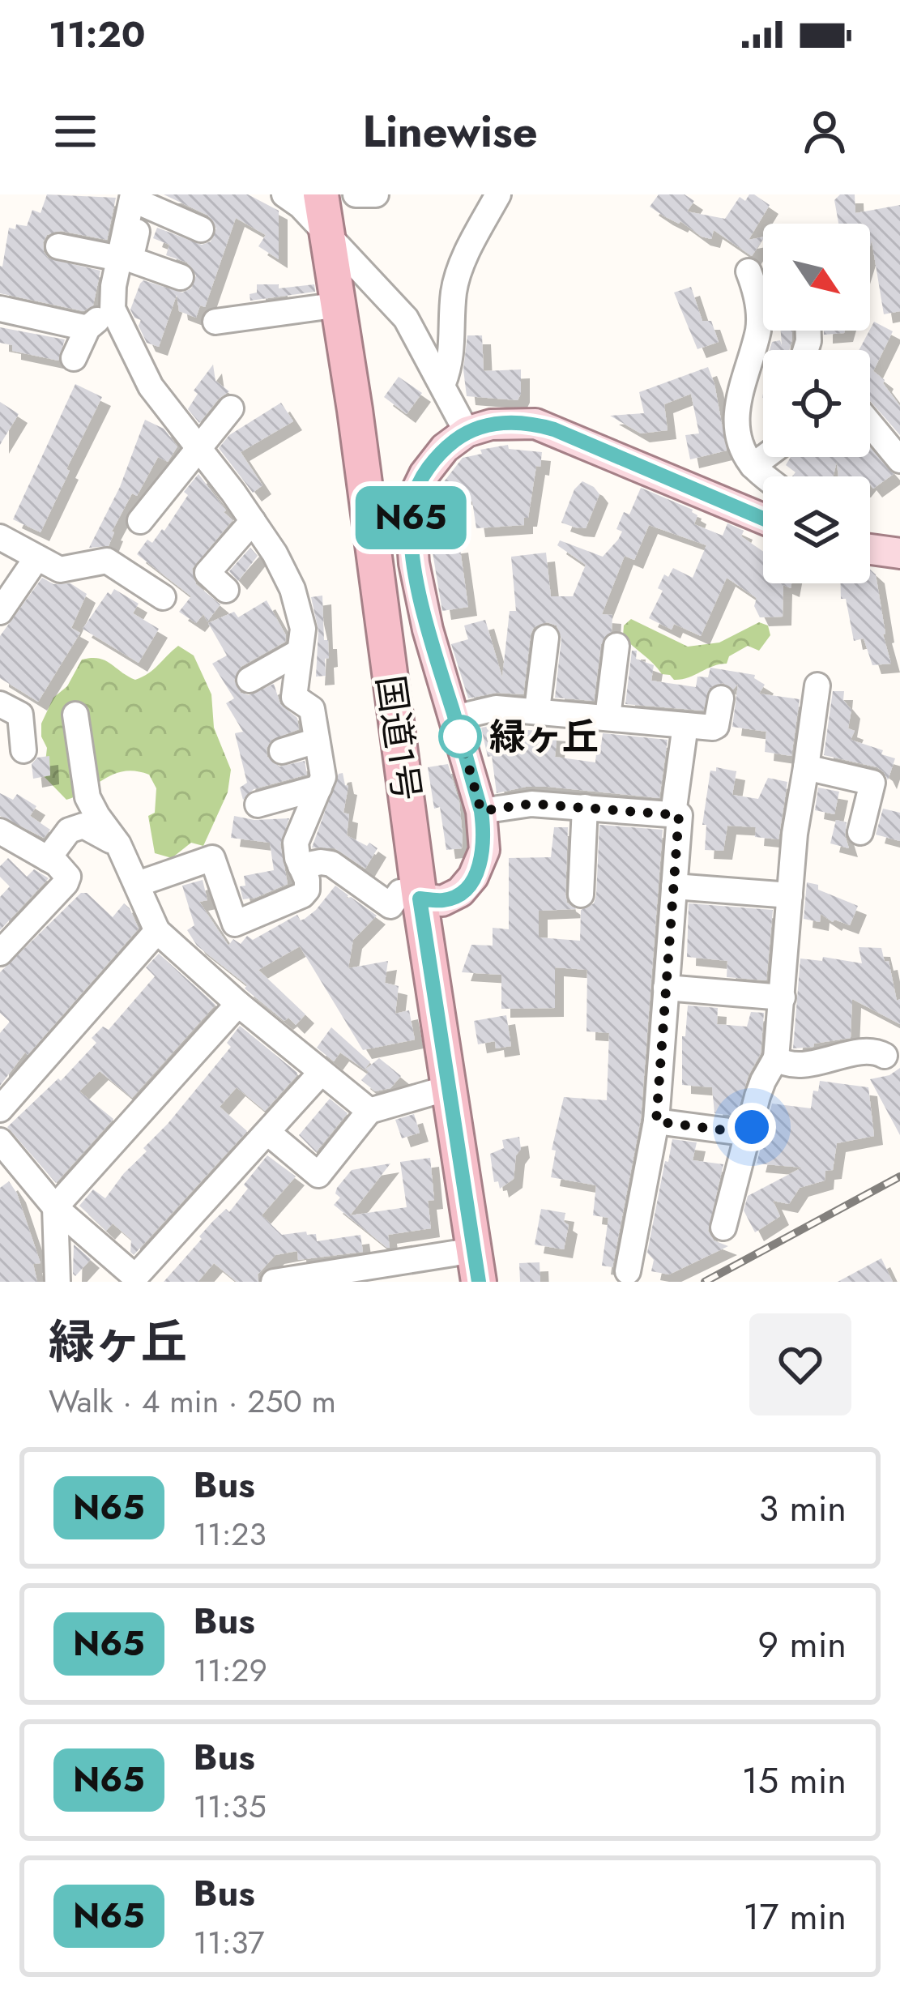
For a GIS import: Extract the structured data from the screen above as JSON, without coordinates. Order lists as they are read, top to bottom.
{
  "streets": {
    "highway": ["国道1号"]
  },
  "places": ["緑ヶ丘"],
  "lines": ["bus line N65"],
  "north": "bottom right",
  "page": {
    "status": "11:20",
    "header": "Linewise",
    "on_map": "N65",
    "heading": ["緑ヶ丘", "Walk · 4 min · 250 m"],
    "list": [
      {
        "mark": "N65",
        "name": "Bus",
        "note": "11:23",
        "value": "3 min"
      },
      {
        "mark": "N65",
        "name": "Bus",
        "note": "11:29",
        "value": "9 min"
      },
      {
        "mark": "N65",
        "name": "Bus",
        "note": "11:35",
        "value": "15 min"
      },
      {
        "mark": "N65",
        "name": "Bus",
        "note": "11:37",
        "value": "17 min"
      }
    ]
  }
}
